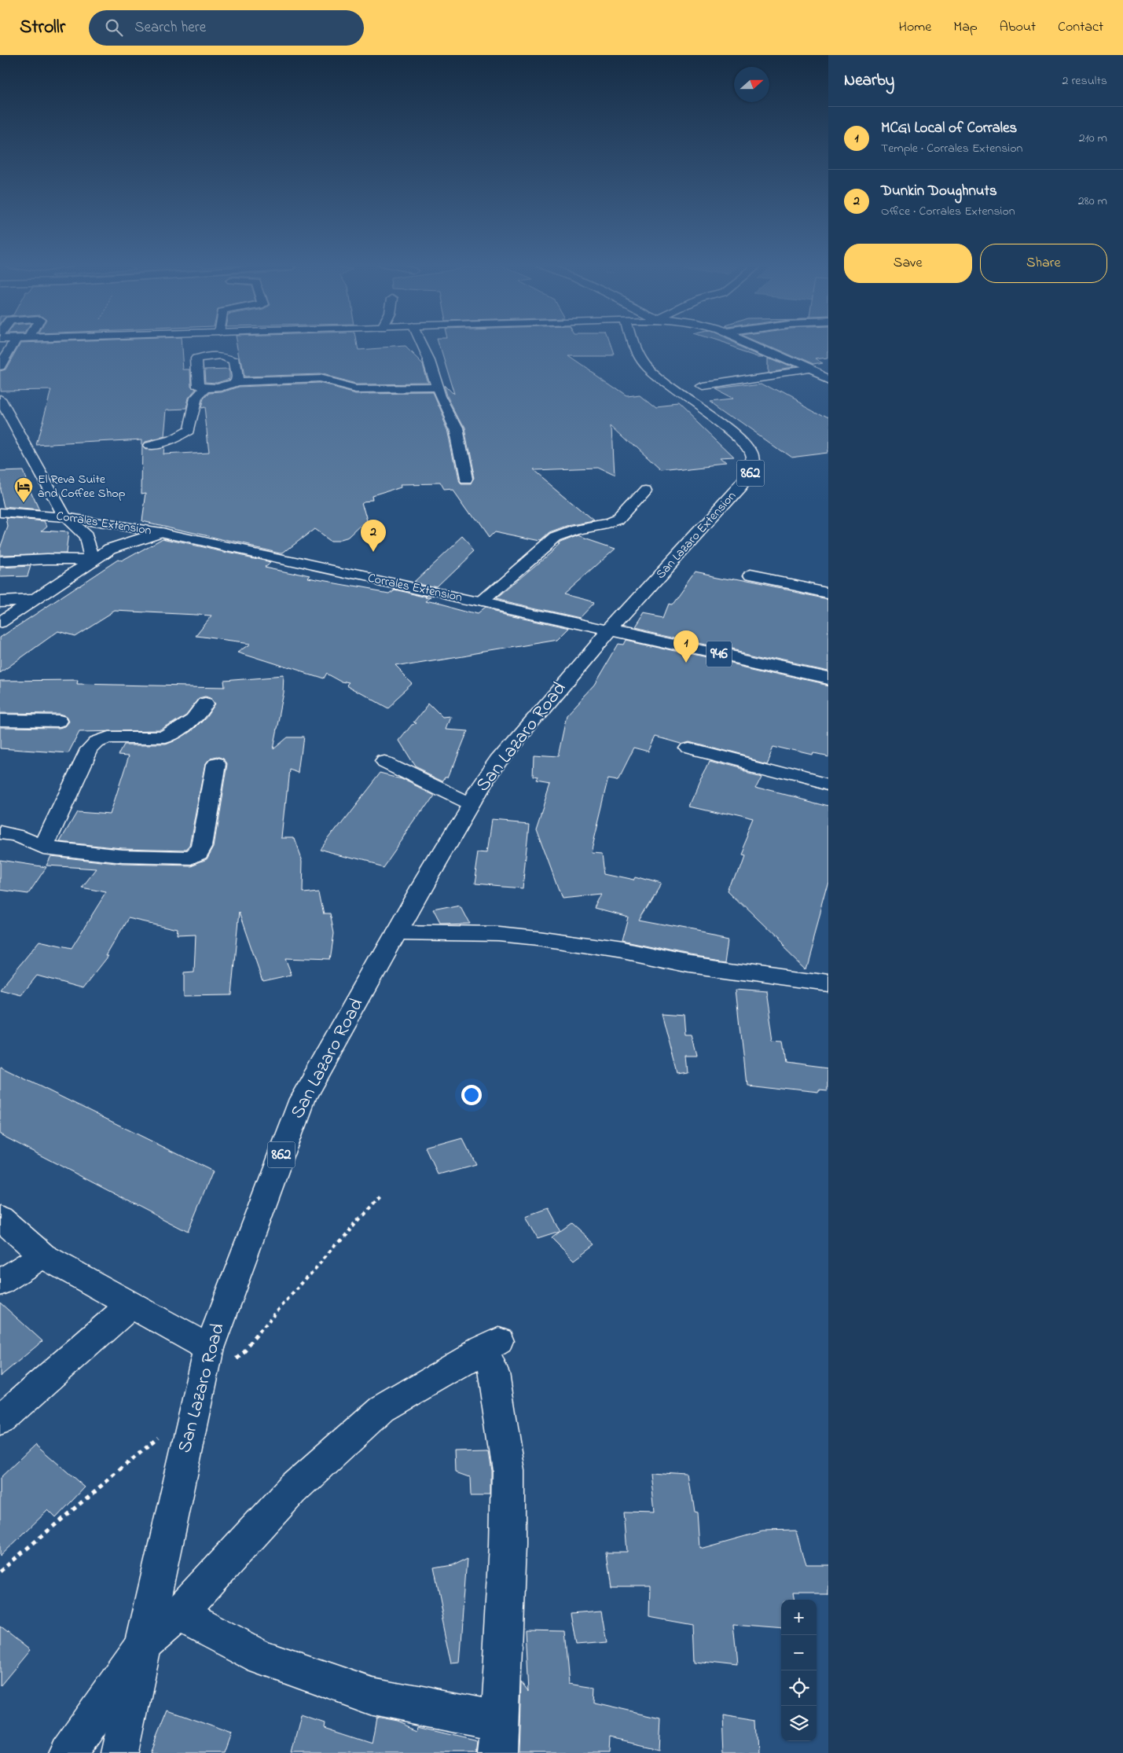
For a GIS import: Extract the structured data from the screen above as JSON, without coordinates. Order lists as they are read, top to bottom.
{
  "streets": {
    "main road": [
      "862",
      "Corrales Extension",
      "San Lazaro Extension",
      "946",
      "San Lazaro Road"
    ]
  },
  "crossings": [
    ["Corrales Extension", "San Lazaro Extension"],
    ["Corrales Extension", "San Lazaro Road"],
    ["San Lazaro Extension", "San Lazaro Road"]
  ],
  "places": {
    "hotel": ["El Reva Suite and Coffee Shop"]
  },
  "north": "right",
  "page": {
    "header": "Strollr",
    "search": "Search here",
    "nav": [
      "Home",
      "Map",
      "About",
      "Contact"
    ],
    "heading": ["Nearby", "2 results"],
    "list": [
      {
        "mark": "1",
        "name": "MCGI Local of Corrales",
        "note": "Temple · Corrales Extension",
        "value": "210 m"
      },
      {
        "mark": "2",
        "name": "Dunkin Doughnuts",
        "note": "Office · Corrales Extension",
        "value": "280 m"
      }
    ],
    "buttons": ["Save", "Share"],
    "pins": ["2", "1"],
    "map_buttons": ["+", "−"]
  }
}
